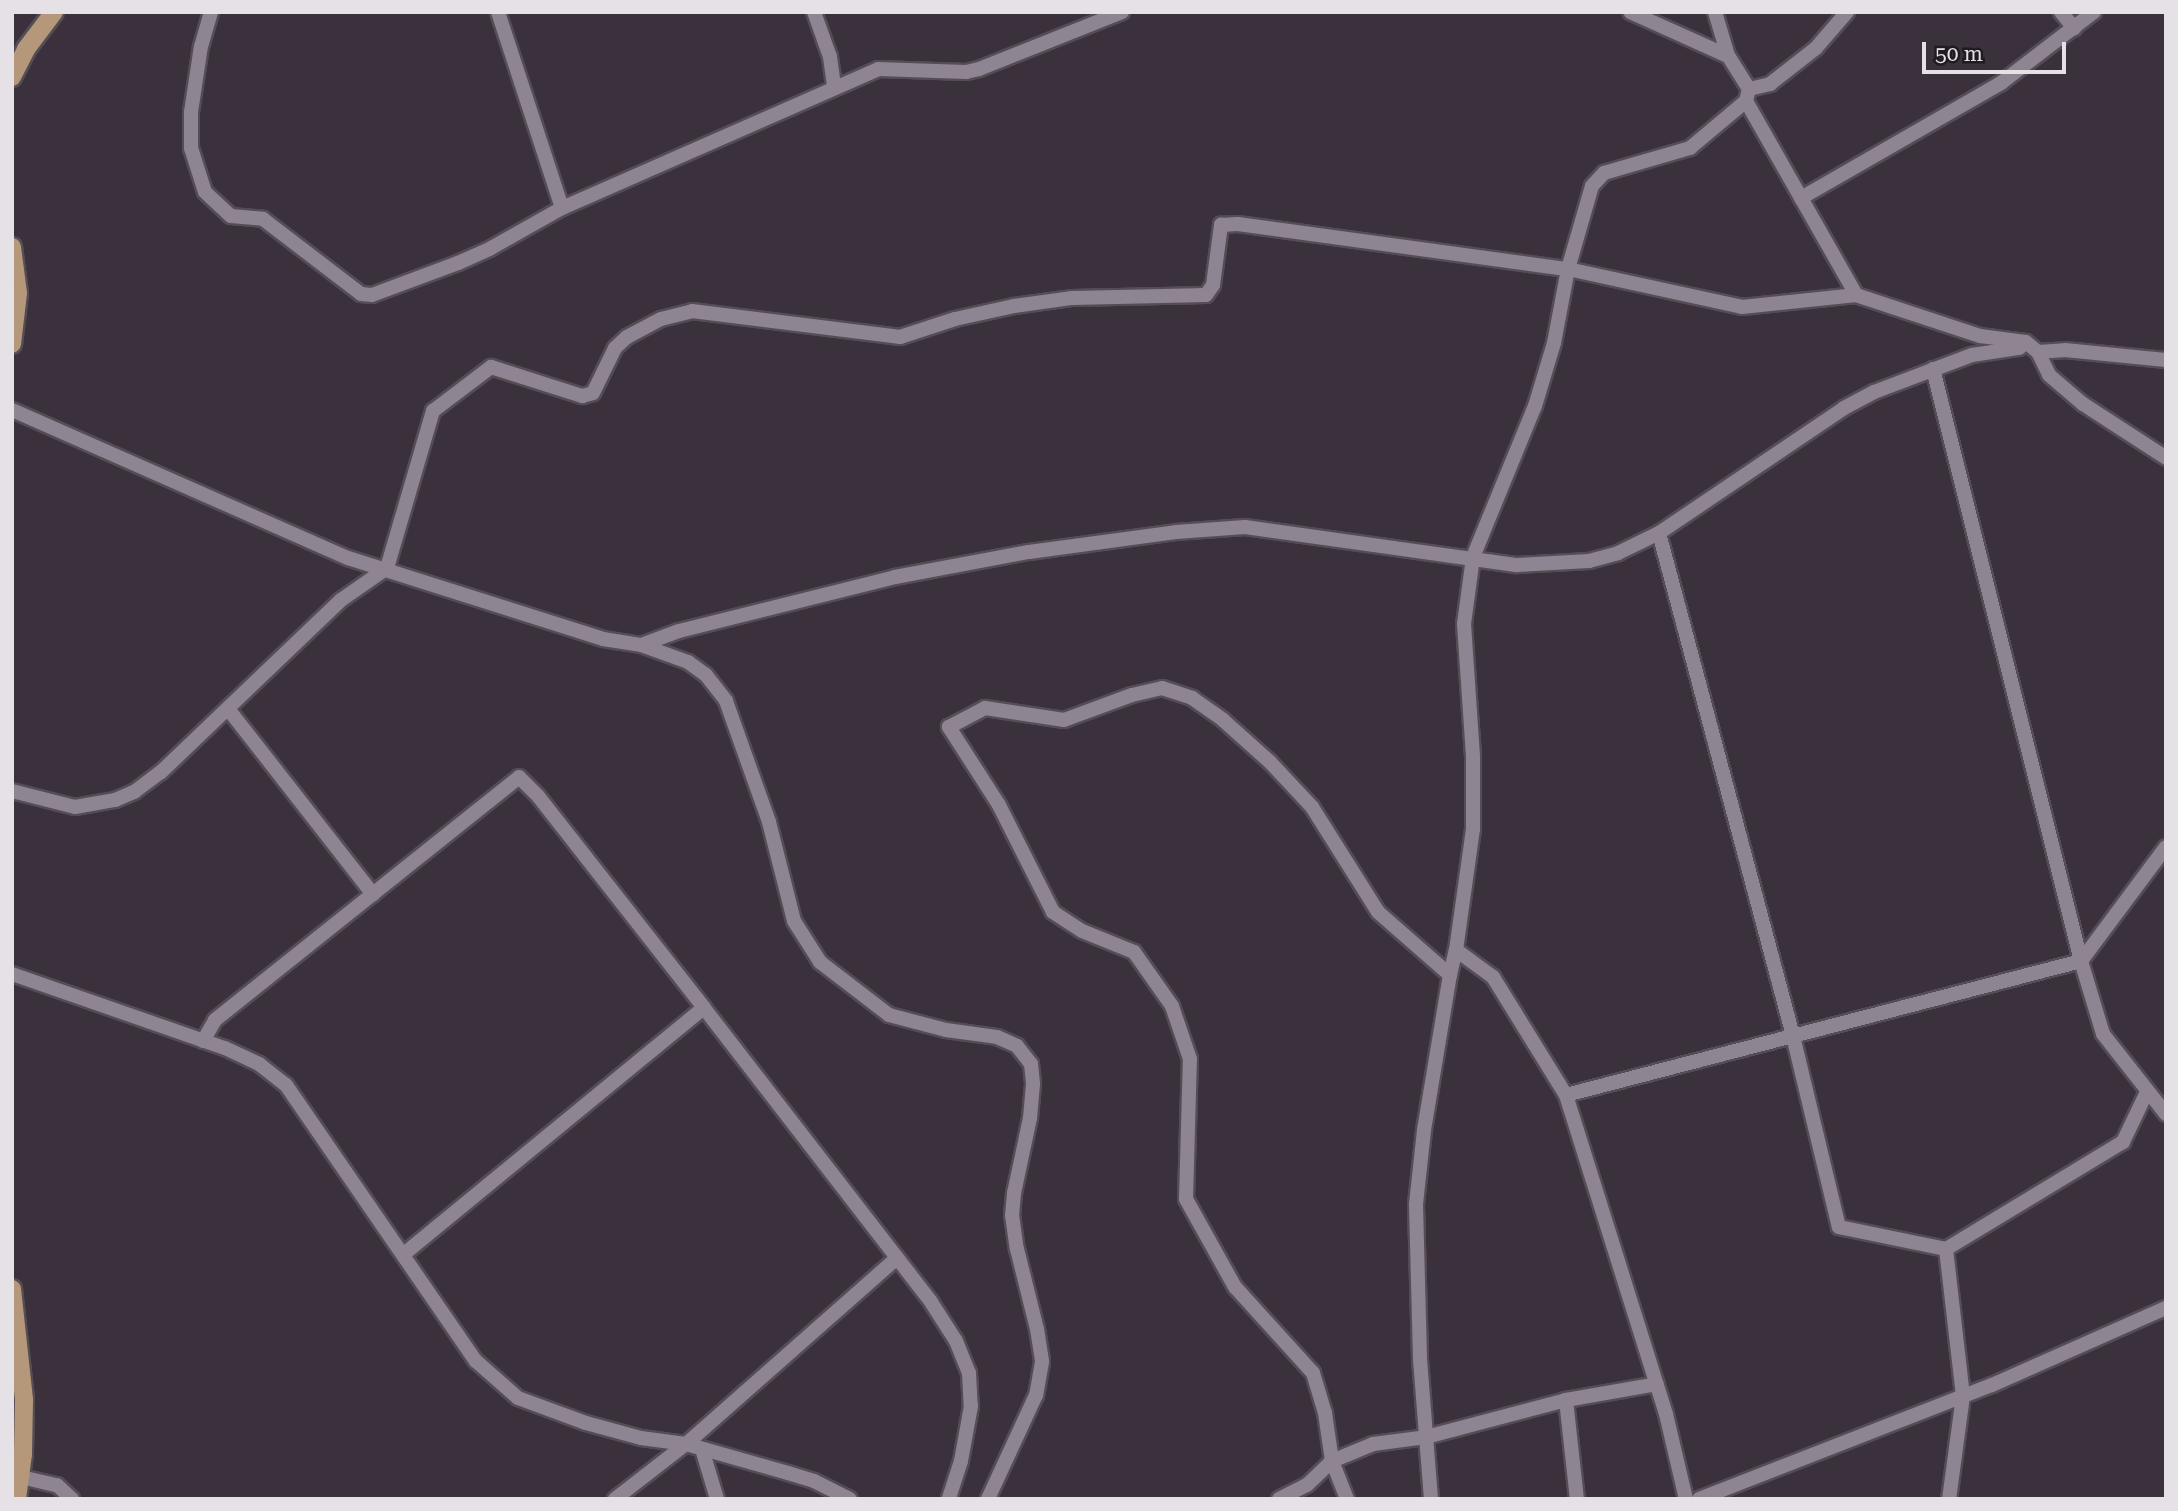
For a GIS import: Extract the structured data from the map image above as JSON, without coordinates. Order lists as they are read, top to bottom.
{
  "scale_bar": "50 m"
}
